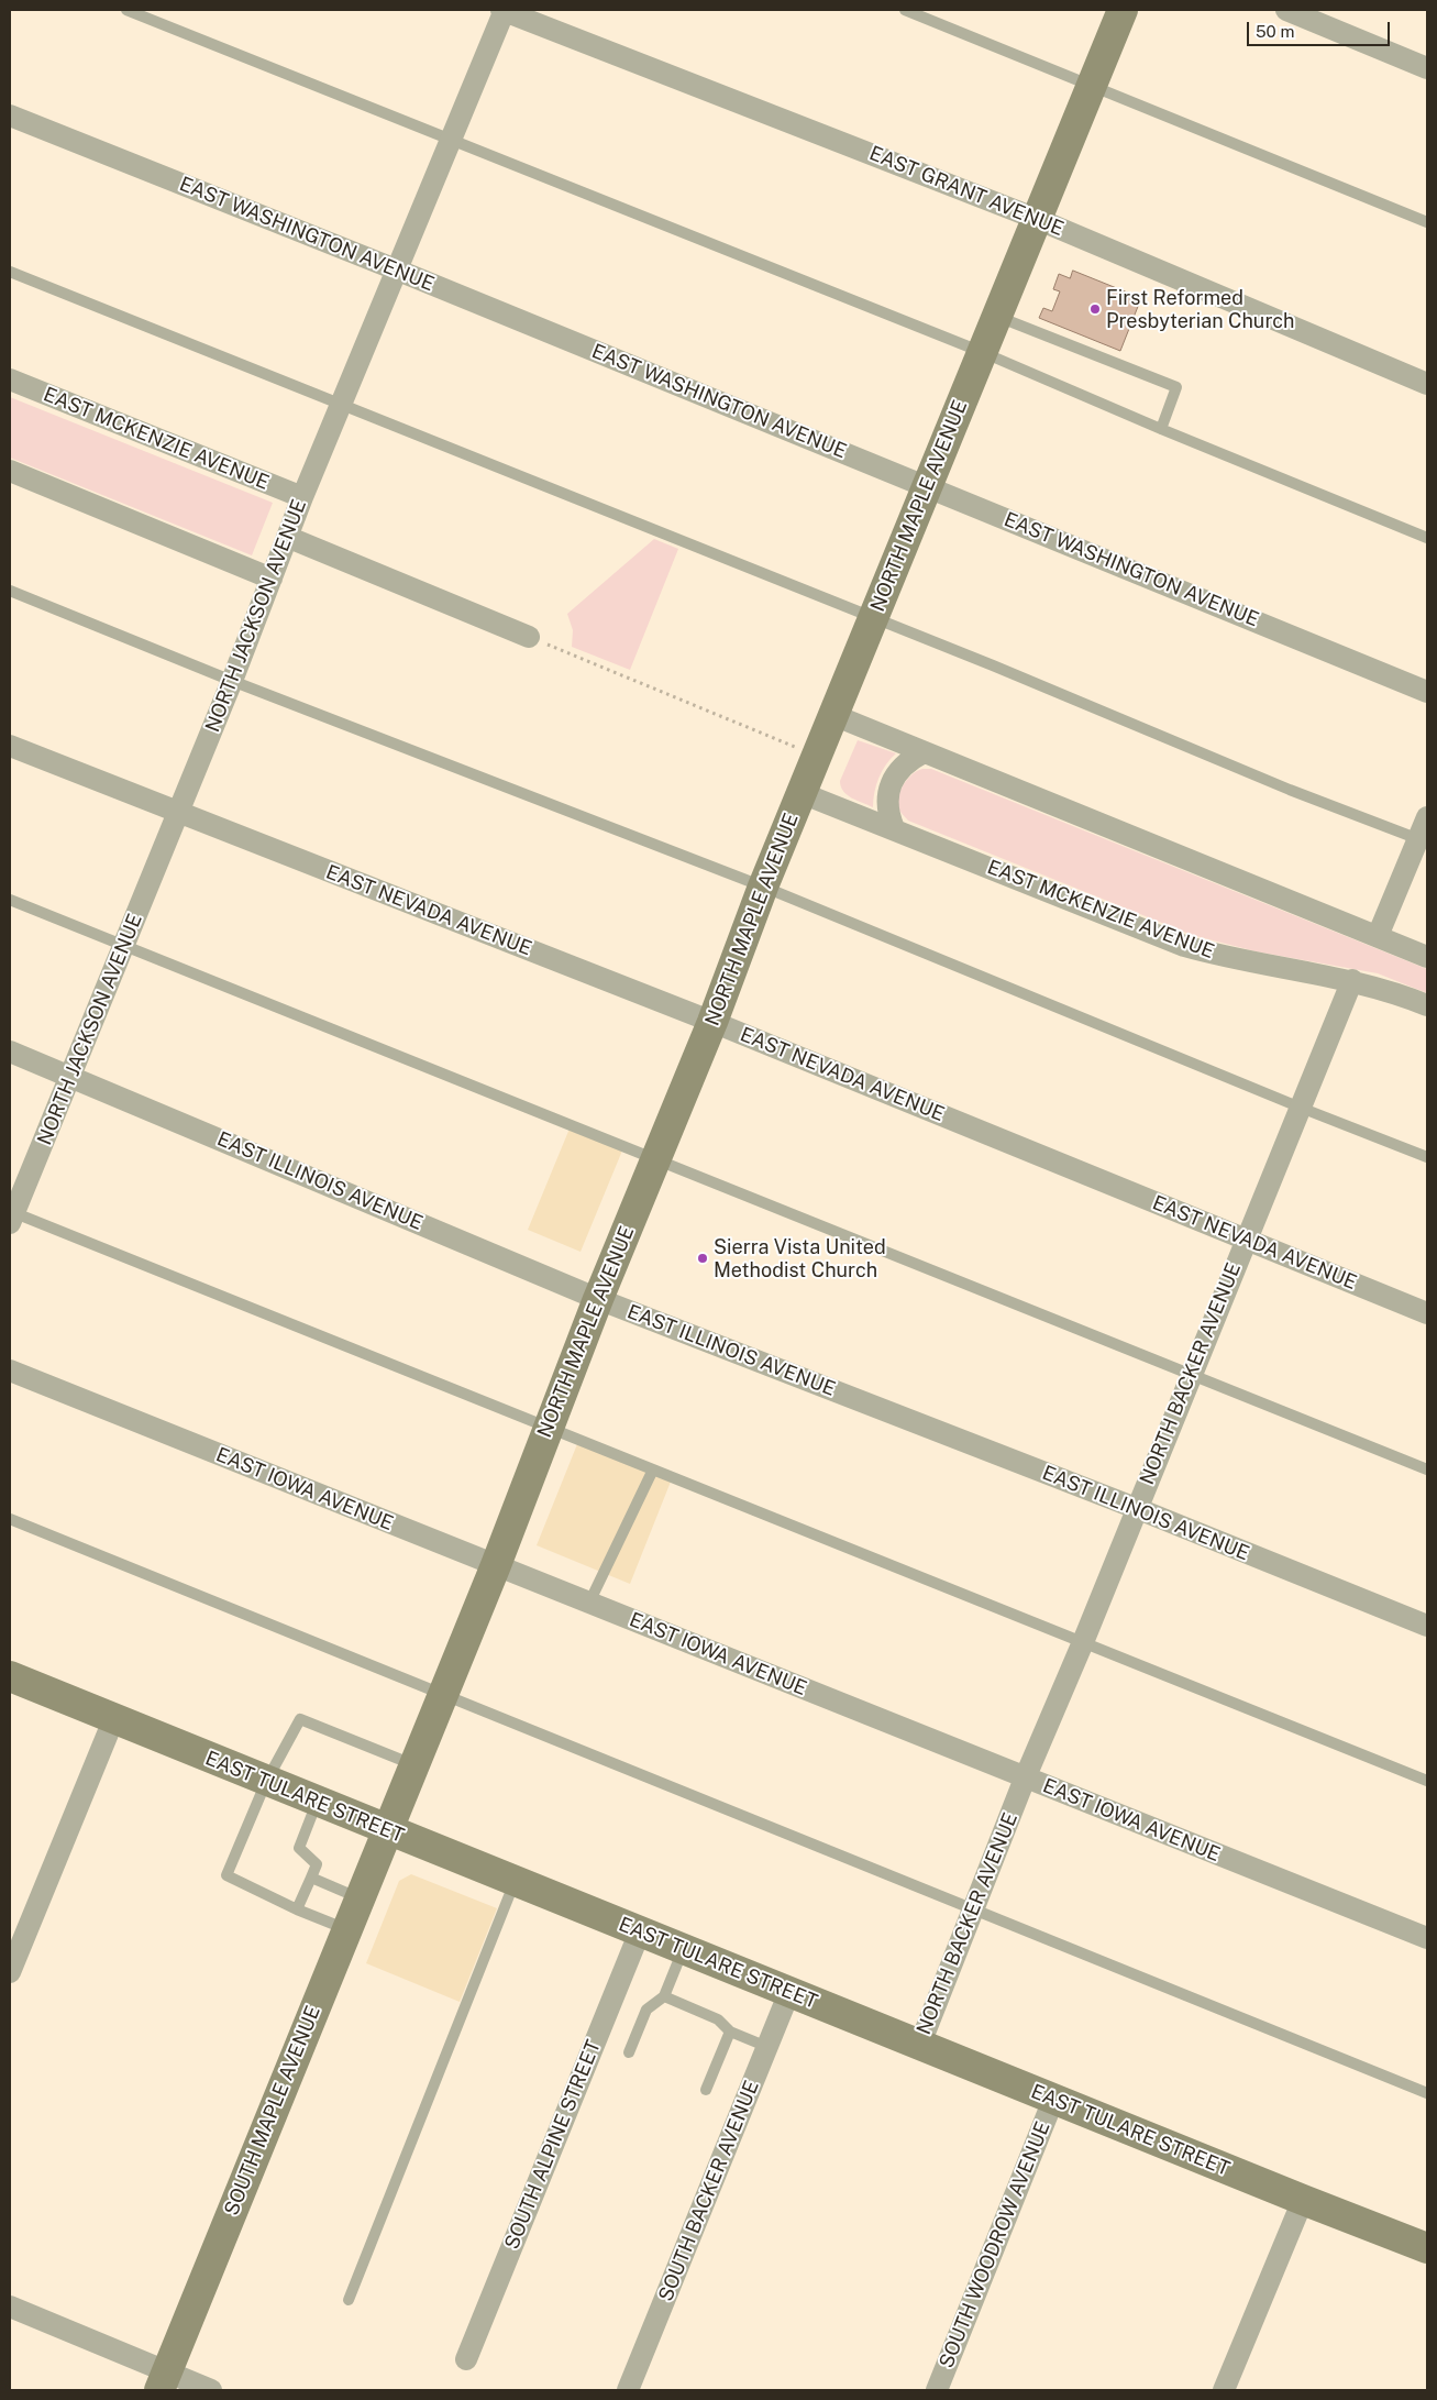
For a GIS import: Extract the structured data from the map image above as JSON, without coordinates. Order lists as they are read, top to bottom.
{
  "streets": {
    "main road": ["NORTH MAPLE AVENUE", "EAST TULARE STREET", "SOUTH MAPLE AVENUE"],
    "street": [
      "EAST GRANT AVENUE",
      "EAST WASHINGTON AVENUE",
      "EAST MCKENZIE AVENUE",
      "NORTH JACKSON AVENUE",
      "EAST NEVADA AVENUE",
      "EAST ILLINOIS AVENUE",
      "NORTH BACKER AVENUE",
      "EAST IOWA AVENUE",
      "SOUTH ALPINE STREET",
      "SOUTH BACKER AVENUE",
      "SOUTH WOODROW AVENUE"
    ]
  },
  "crossings": [
    ["EAST GRANT AVENUE", "NORTH MAPLE AVENUE"],
    ["EAST GRANT AVENUE", "NORTH JACKSON AVENUE"],
    ["EAST WASHINGTON AVENUE", "NORTH MAPLE AVENUE"],
    ["EAST WASHINGTON AVENUE", "NORTH JACKSON AVENUE"],
    ["EAST MCKENZIE AVENUE", "NORTH MAPLE AVENUE"],
    ["EAST MCKENZIE AVENUE", "NORTH JACKSON AVENUE"],
    ["EAST MCKENZIE AVENUE", "NORTH BACKER AVENUE"],
    ["NORTH MAPLE AVENUE", "EAST NEVADA AVENUE"],
    ["NORTH MAPLE AVENUE", "EAST ILLINOIS AVENUE"],
    ["NORTH MAPLE AVENUE", "EAST IOWA AVENUE"],
    ["NORTH MAPLE AVENUE", "EAST TULARE STREET"],
    ["NORTH MAPLE AVENUE", "SOUTH MAPLE AVENUE"],
    ["NORTH JACKSON AVENUE", "EAST NEVADA AVENUE"],
    ["NORTH JACKSON AVENUE", "EAST ILLINOIS AVENUE"],
    ["EAST NEVADA AVENUE", "NORTH BACKER AVENUE"],
    ["EAST ILLINOIS AVENUE", "NORTH BACKER AVENUE"],
    ["NORTH BACKER AVENUE", "EAST IOWA AVENUE"],
    ["NORTH BACKER AVENUE", "EAST TULARE STREET"],
    ["EAST TULARE STREET", "SOUTH MAPLE AVENUE"],
    ["EAST TULARE STREET", "SOUTH ALPINE STREET"],
    ["EAST TULARE STREET", "SOUTH BACKER AVENUE"],
    ["EAST TULARE STREET", "SOUTH WOODROW AVENUE"]
  ],
  "places": ["First Reformed Presbyterian Church", "Sierra Vista United Methodist Church"],
  "scale_bar": "50 m"
}
